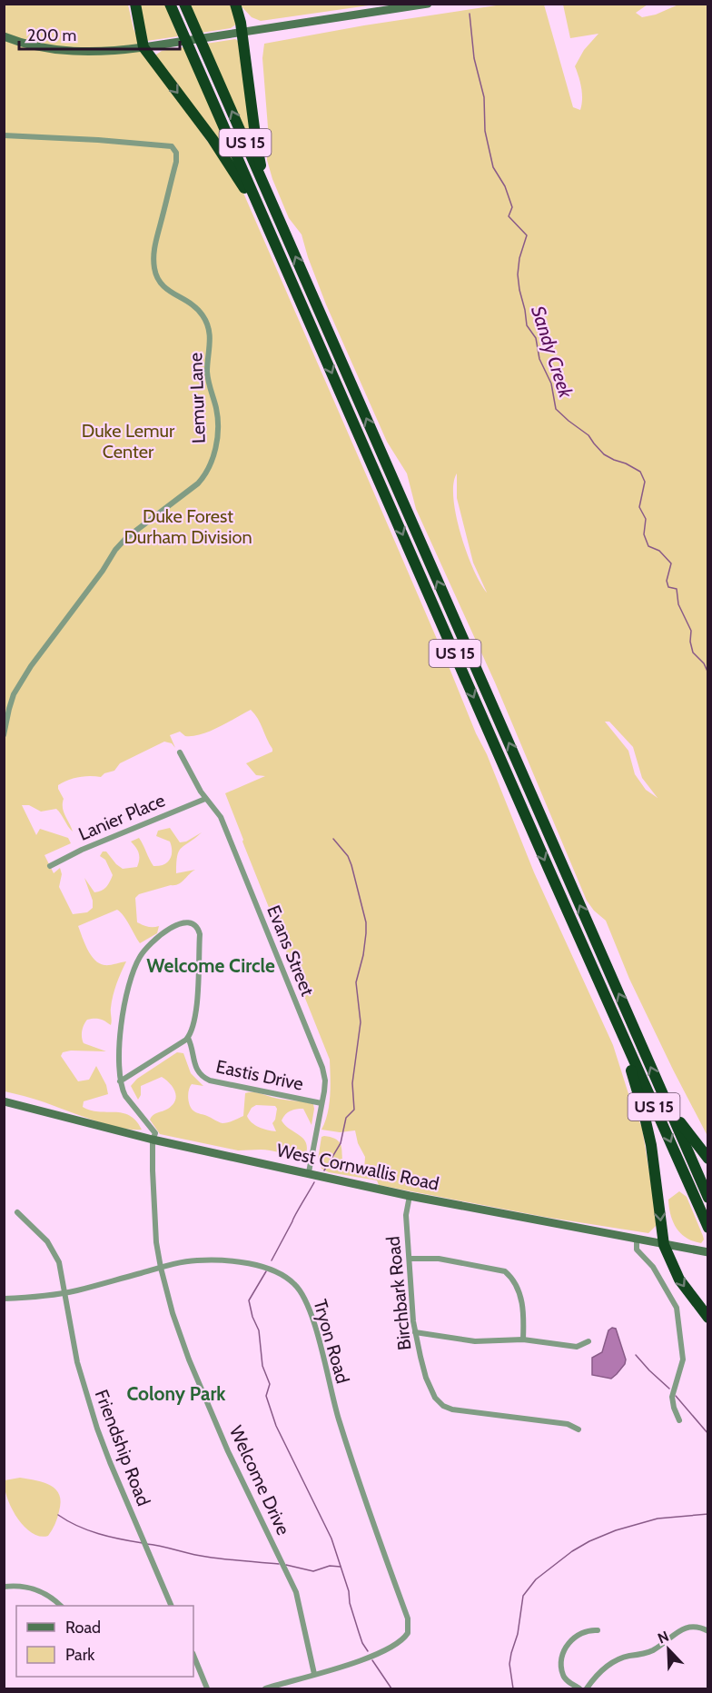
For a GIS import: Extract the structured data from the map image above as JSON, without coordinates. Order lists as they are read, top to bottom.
{
  "streets": {
    "highway": ["US 15"],
    "street": [
      "Lemur Lane",
      "Lanier Place",
      "Evans Street",
      "Eastis Drive",
      "West Cornwallis Road",
      "Birchbark Road",
      "Tryon Road",
      "Friendship Road",
      "Welcome Drive"
    ]
  },
  "crossings": [
    ["Lanier Place", "Evans Street"],
    ["Evans Street", "Eastis Drive"],
    ["Evans Street", "West Cornwallis Road"],
    ["West Cornwallis Road", "Birchbark Road"],
    ["West Cornwallis Road", "Welcome Drive"],
    ["Tryon Road", "Friendship Road"],
    ["Tryon Road", "Welcome Drive"]
  ],
  "districts": ["Welcome Circle", "Colony Park"],
  "water": ["Sandy Creek"],
  "parks": ["Duke Lemur Center", "Duke Forest Durham Division"],
  "legend": ["Road", "Park"],
  "scale_bar": "200 m",
  "north": "top left"
}
